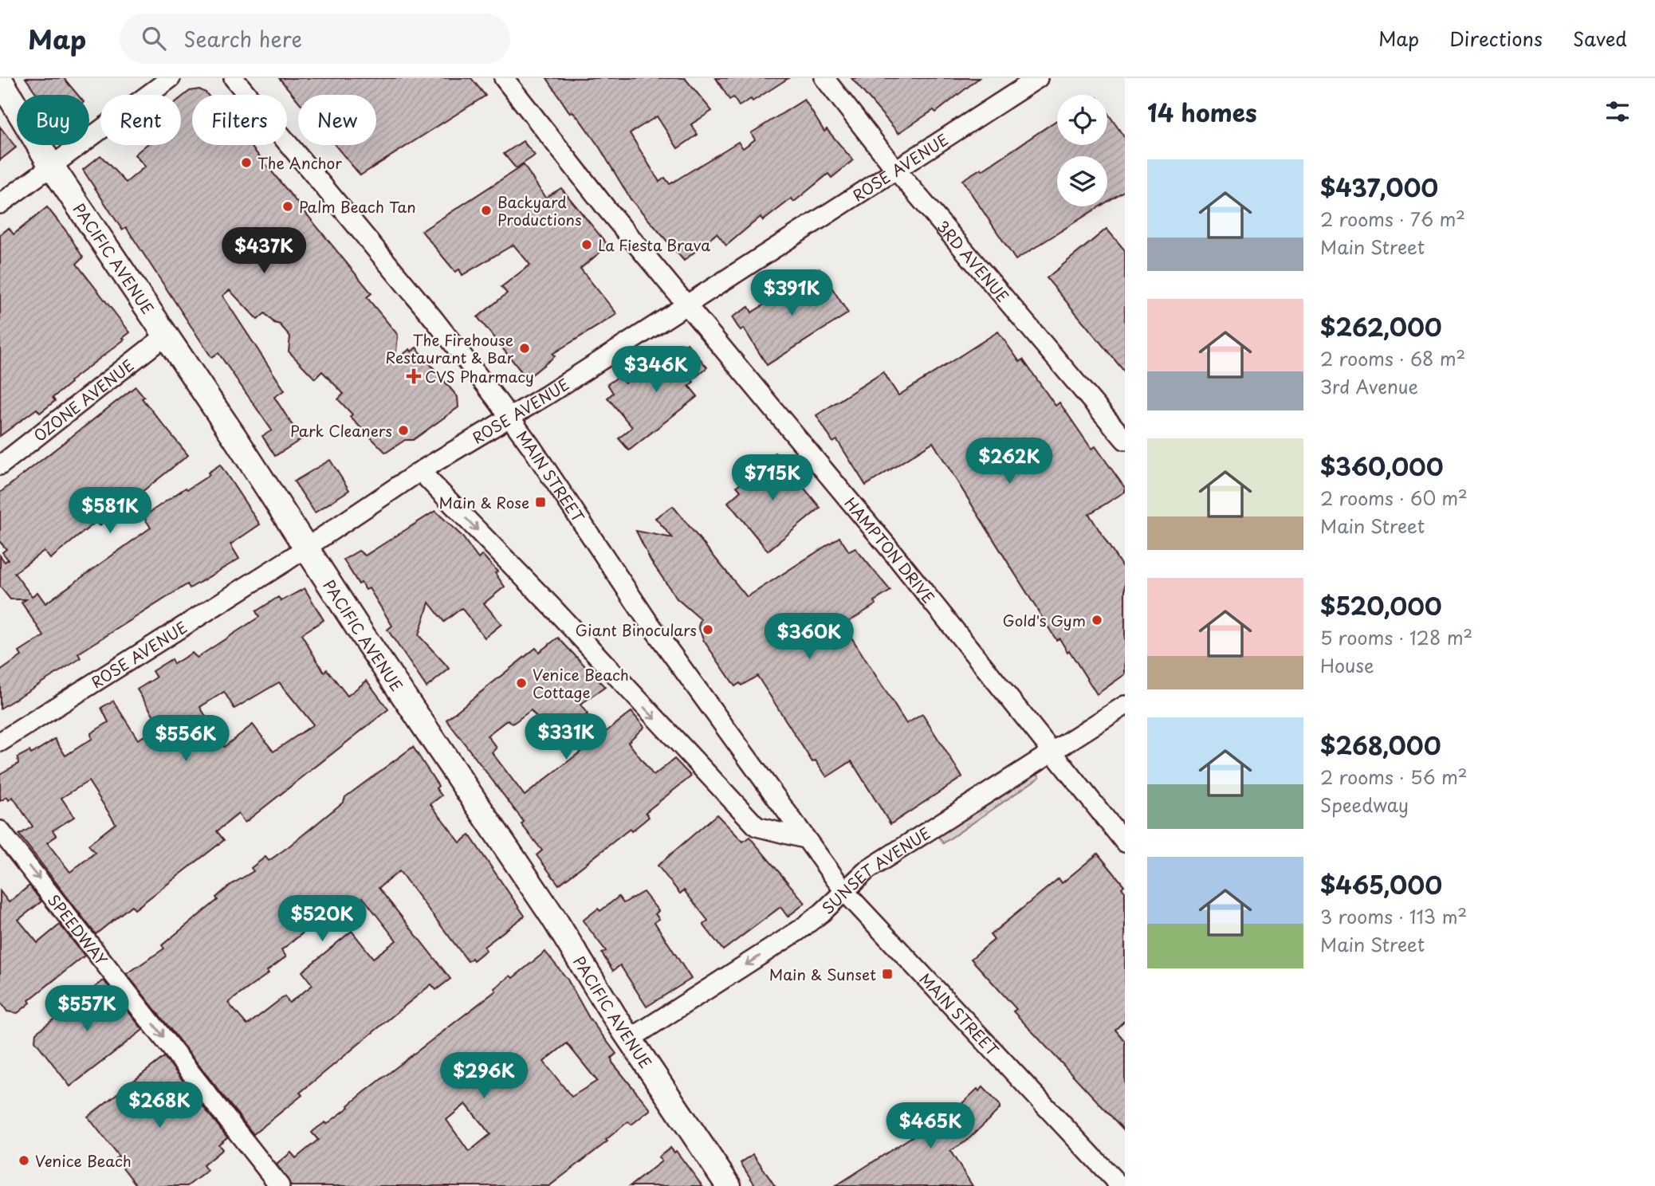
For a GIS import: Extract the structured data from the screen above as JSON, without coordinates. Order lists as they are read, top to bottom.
{
  "streets": {
    "main road": ["PACIFIC AVENUE"],
    "street": [
      "ROSE AVENUE",
      "3RD AVENUE",
      "OZONE AVENUE",
      "MAIN STREET",
      "HAMPTON DRIVE",
      "SUNSET AVENUE",
      "SPEEDWAY"
    ]
  },
  "crossings": [
    ["ROSE AVENUE", "PACIFIC AVENUE"],
    ["ROSE AVENUE", "3RD AVENUE"],
    ["ROSE AVENUE", "MAIN STREET"],
    ["ROSE AVENUE", "HAMPTON DRIVE"],
    ["PACIFIC AVENUE", "OZONE AVENUE"],
    ["PACIFIC AVENUE", "SUNSET AVENUE"],
    ["MAIN STREET", "SUNSET AVENUE"],
    ["HAMPTON DRIVE", "SUNSET AVENUE"]
  ],
  "one_way": ["SUNSET AVENUE", "SPEEDWAY"],
  "places": {
    "other": [
      "The Anchor",
      "Palm Beach Tan",
      "Backyard Productions",
      "La Fiesta Brava",
      "The Firehouse Restaurant & Bar",
      "Park Cleaners",
      "Gold's Gym",
      "Giant Binoculars",
      "Venice Beach Cottage",
      "Venice Beach"
    ],
    "health": ["CVS Pharmacy"],
    "transit": ["Main & Rose", "Main & Sunset"]
  },
  "page": {
    "header": "Map",
    "search": "Search here",
    "nav": ["Map", "Directions", "Saved"],
    "heading": "14 homes",
    "chip": [
      "Buy",
      "Rent",
      "Filters",
      "New"
    ],
    "list": [
      {
        "name": "$437,000",
        "note": "2 rooms · 76 m² · Main Street"
      },
      {
        "name": "$262,000",
        "note": "2 rooms · 68 m² · 3rd Avenue"
      },
      {
        "name": "$360,000",
        "note": "2 rooms · 60 m² · Main Street"
      },
      {
        "name": "$520,000",
        "note": "5 rooms · 128 m² · House"
      },
      {
        "name": "$268,000",
        "note": "2 rooms · 56 m² · Speedway"
      },
      {
        "name": "$465,000",
        "note": "3 rooms · 113 m² · Main Street"
      }
    ],
    "price": [
      "$437K",
      "$391K",
      "$346K",
      "$262K",
      "$715K",
      "$581K",
      "$360K",
      "$331K",
      "$556K",
      "$520K",
      "$557K",
      "$296K",
      "$268K",
      "$465K"
    ]
  }
}
